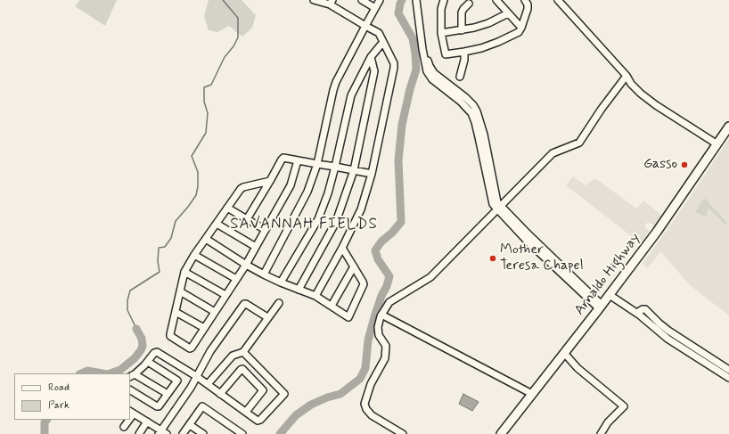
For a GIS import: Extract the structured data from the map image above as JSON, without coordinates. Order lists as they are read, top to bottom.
{
  "streets": {
    "main road": ["Arnaldo Highway"]
  },
  "districts": ["SAVANNAH FIELDS"],
  "places": ["Gasso", "Mother Teresa Chapel"],
  "legend": ["Road", "Park"]
}
